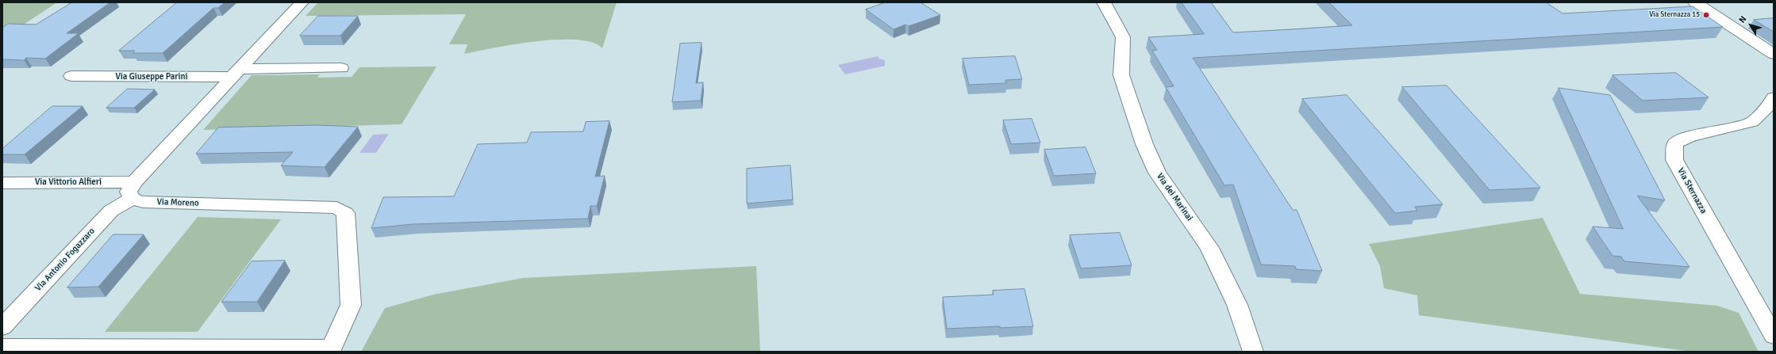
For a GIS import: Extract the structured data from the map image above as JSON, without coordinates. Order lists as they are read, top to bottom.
{
  "streets": {
    "street": [
      "Via Giuseppe Parini",
      "Via Vittorio Alfieri",
      "Via Sternazza",
      "Via dei Marinai",
      "Via Moreno",
      "Via Antonio Fogazzaro"
    ]
  },
  "crossings": [
    ["Via Vittorio Alfieri", "Via Moreno"],
    ["Via Vittorio Alfieri", "Via Antonio Fogazzaro"],
    ["Via Moreno", "Via Antonio Fogazzaro"]
  ],
  "places": ["Via Sternazza 15"],
  "north": "top left"
}
